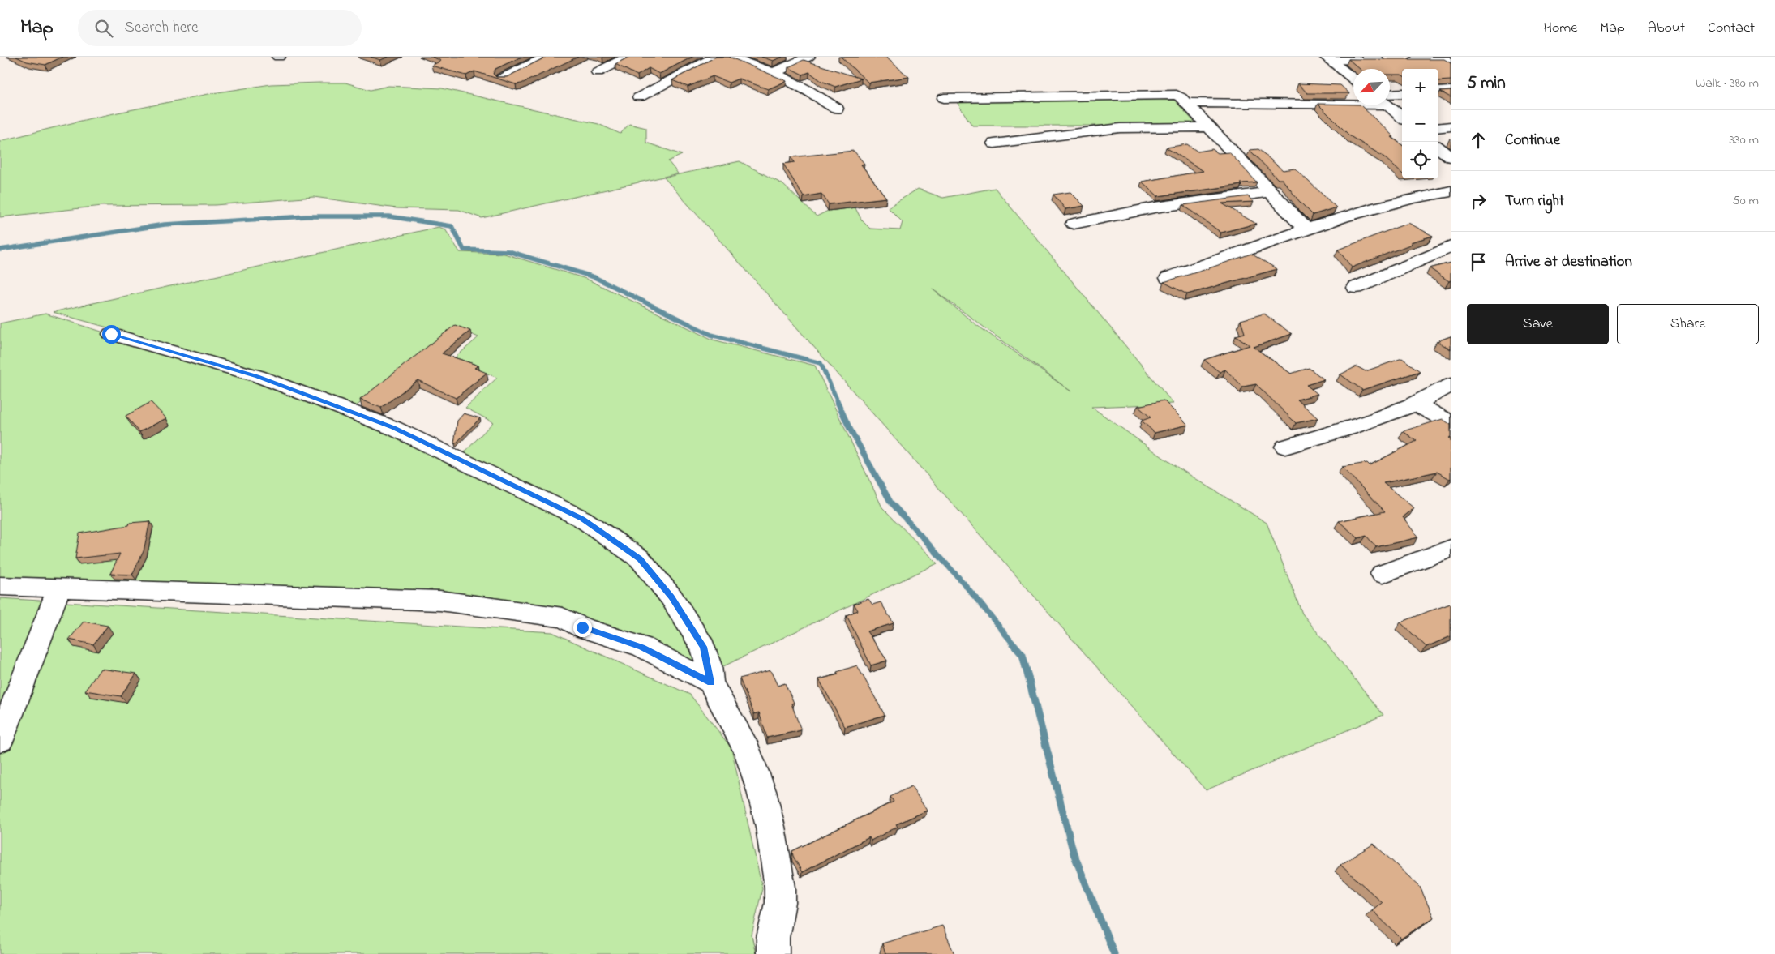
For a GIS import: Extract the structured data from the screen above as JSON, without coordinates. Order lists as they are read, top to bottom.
{
  "north": "bottom left",
  "page": {
    "header": "Map",
    "search": "Search here",
    "nav": [
      "Home",
      "Map",
      "About",
      "Contact"
    ],
    "heading": ["5 min", "Walk · 380 m"],
    "map_buttons": ["+", "−"],
    "list": [
      ["Continue", "330 m"],
      ["Turn right", "50 m"],
      "Arrive at destination"
    ],
    "buttons": ["Save", "Share"]
  }
}
